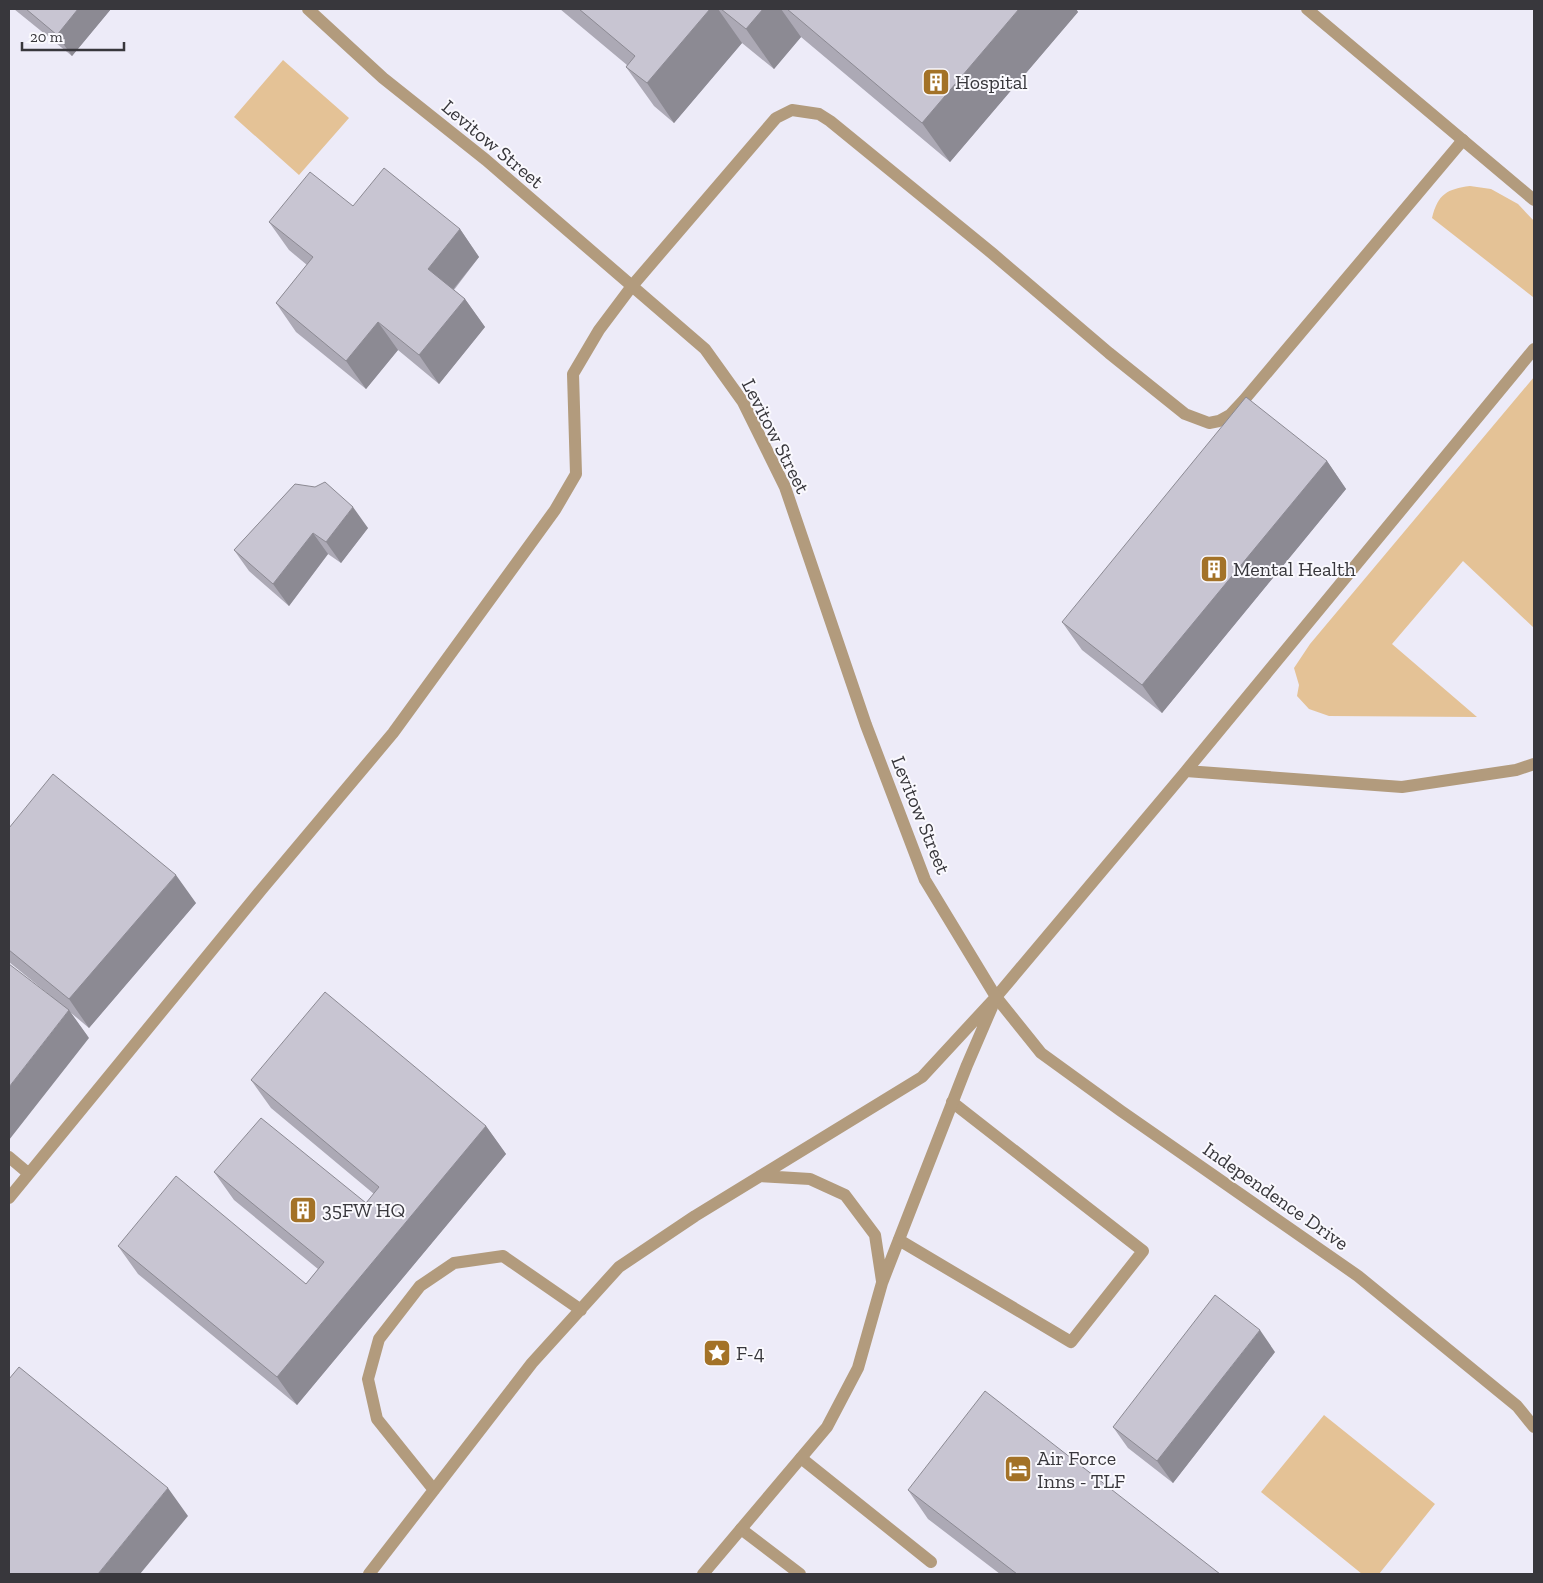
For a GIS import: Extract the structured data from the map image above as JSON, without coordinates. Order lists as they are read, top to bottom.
{
  "streets": {
    "street": ["Levitow Street", "Independence Drive"]
  },
  "crossings": [
    ["Levitow Street", "Independence Drive"]
  ],
  "places": {
    "building": ["Hospital", "Mental Health", "35FW HQ"],
    "place": ["F-4"],
    "hotel": ["Air Force Inns - TLF"]
  },
  "scale_bar": "20 m"
}
